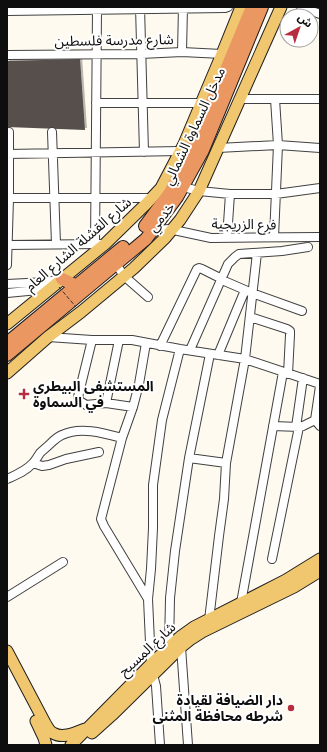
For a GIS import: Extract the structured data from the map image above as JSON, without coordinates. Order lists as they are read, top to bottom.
{
  "streets": {
    "highway": ["مدخل السماوة الشمالي"],
    "main road": ["خدمي", "شارع القشلة الشارع العام", "شارع المسبح"],
    "street": ["شارع مدرسة فلسطين", "فرع الزريجية"]
  },
  "crossings": [
    ["شارع مدرسة فلسطين", "شارع القشلة الشارع العام"],
    ["خدمي", "فرع الزريجية"]
  ],
  "places": {
    "health": ["المستشفى البيطري في السماوة"],
    "other": ["دار الضيافة لقيادة شرطه محافظة المثنى"]
  },
  "north": "top right"
}
